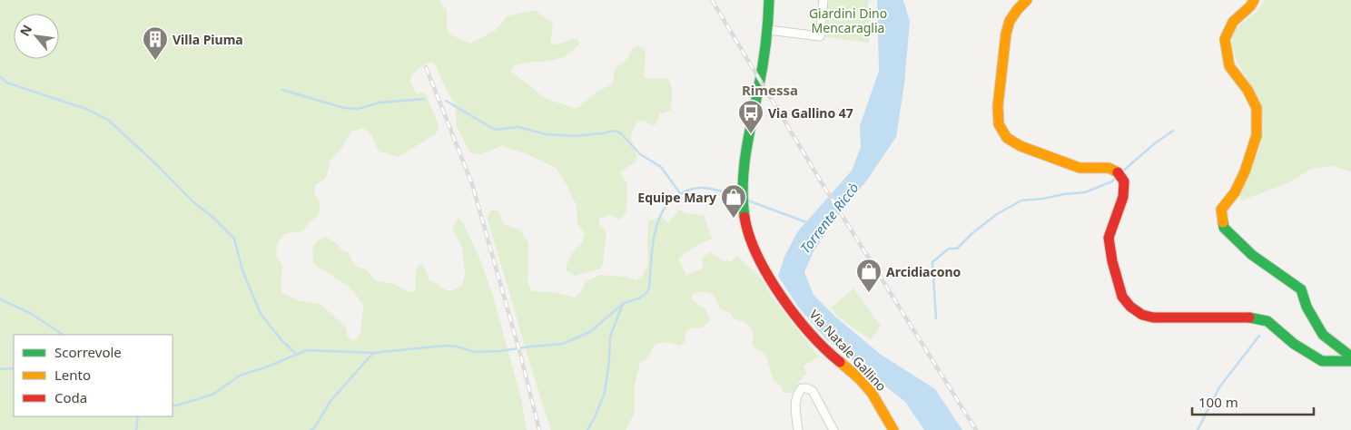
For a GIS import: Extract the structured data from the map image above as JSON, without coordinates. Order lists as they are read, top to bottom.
{
  "streets": {
    "street": ["Via Natale Gallino"]
  },
  "districts": ["Rimessa"],
  "water": ["Torrente Riccò"],
  "parks": ["Giardini Dino Mencaraglia"],
  "places": {
    "building": ["Villa Piuma"],
    "bus stop": ["Via Gallino 47"],
    "shop": ["Equipe Mary", "Arcidiacono"]
  },
  "legend": ["Scorrevole", "Lento", "Coda"],
  "scale_bar": "100 m",
  "north": "top left"
}
